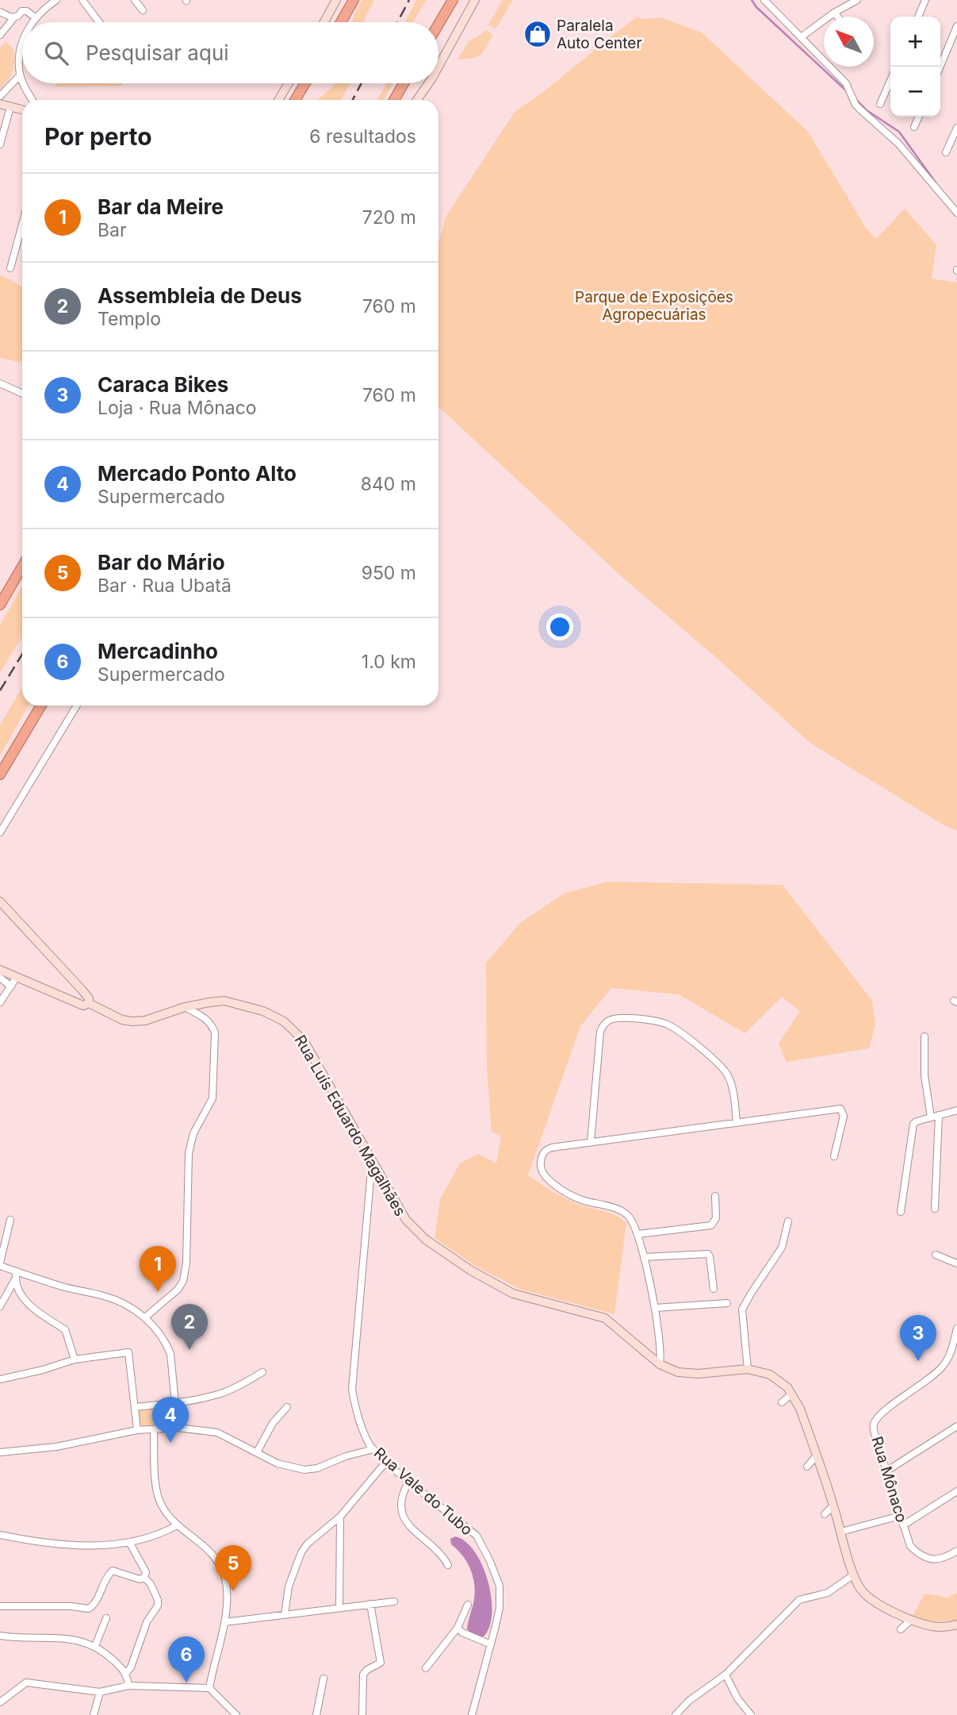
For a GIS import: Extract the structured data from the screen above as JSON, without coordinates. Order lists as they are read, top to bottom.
{
  "streets": {
    "main road": ["Rua Luís Eduardo Magalhães"],
    "street": ["Rua Mônaco", "Rua Vale do Tubo"]
  },
  "crossings": [
    ["Rua Luís Eduardo Magalhães", "Rua Vale do Tubo"]
  ],
  "parks": ["Parque de Exposições Agropecuárias"],
  "places": {
    "shop": ["Paralela Auto Center"]
  },
  "north": "top left",
  "page": {
    "map_buttons": ["+", "−"],
    "search": "Pesquisar aqui",
    "heading": ["Por perto", "6 resultados"],
    "list": [
      {
        "mark": "1",
        "name": "Bar da Meire",
        "note": "Bar",
        "value": "720 m"
      },
      {
        "mark": "2",
        "name": "Assembleia de Deus",
        "note": "Templo",
        "value": "760 m"
      },
      {
        "mark": "3",
        "name": "Caraca Bikes",
        "note": "Loja · Rua Mônaco",
        "value": "760 m"
      },
      {
        "mark": "4",
        "name": "Mercado Ponto Alto",
        "note": "Supermercado",
        "value": "840 m"
      },
      {
        "mark": "5",
        "name": "Bar do Mário",
        "note": "Bar · Rua Ubatã",
        "value": "950 m"
      },
      {
        "mark": "6",
        "name": "Mercadinho",
        "note": "Supermercado",
        "value": "1.0 km"
      }
    ],
    "pins": [
      "1",
      "2",
      "3",
      "4",
      "5",
      "6"
    ]
  }
}
